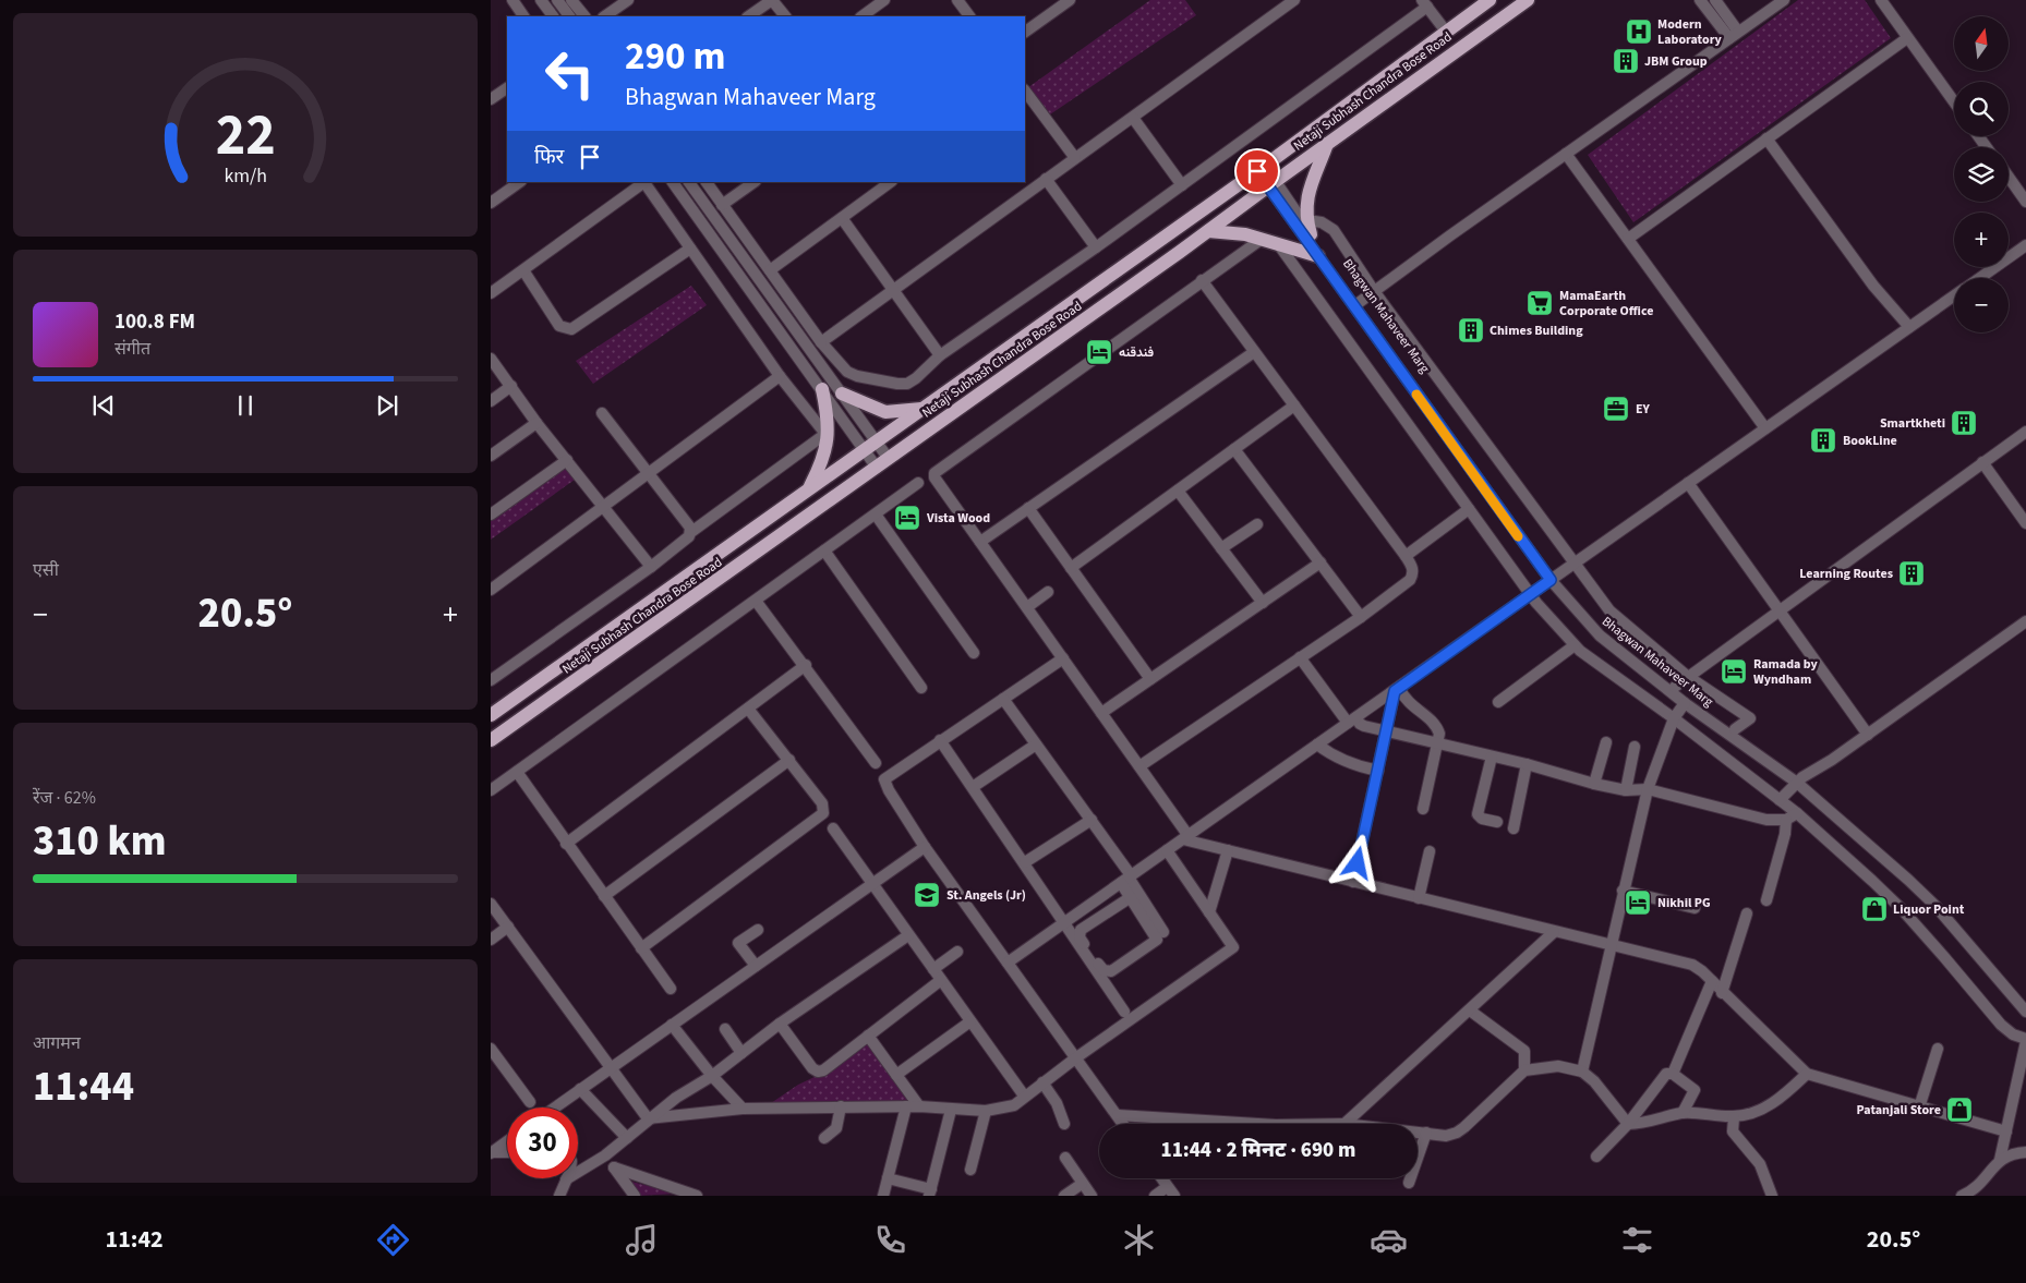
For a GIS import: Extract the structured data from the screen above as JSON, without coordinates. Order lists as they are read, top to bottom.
{
  "streets": {
    "main road": ["Netaji Subhash Chandra Bose Road"],
    "street": ["Bhagwan Mahaveer Marg"]
  },
  "crossings": [
    ["Netaji Subhash Chandra Bose Road", "Bhagwan Mahaveer Marg"]
  ],
  "places": {
    "hospital": ["Modern Laboratory"],
    "building": [
      "JBM Group",
      "Chimes Building",
      "Smartkheti",
      "BookLine",
      "Learning Routes"
    ],
    "supermarket": ["MamaEarth Corporate Office"],
    "hotel": [
      "فندقنه",
      "Vista Wood",
      "Ramada by Wyndham",
      "Nikhil PG"
    ],
    "office": ["EY"],
    "school or university": ["St. Angels (Jr)"],
    "shop": ["Liquor Point", "Patanjali Store"]
  },
  "north": "top",
  "page": {
    "map_buttons": ["+", "−"],
    "turn": ["290 m", "Bhagwan Mahaveer Marg"],
    "then": "फिर",
    "song": ["100.8 FM", "संगीत"],
    "tile": [
      "एसी",
      ["रेंज · 62%", "310 km"],
      ["आगमन", "11:44"]
    ],
    "heat": ["−", "20.5°", "+"],
    "limit": "30",
    "trip": "11:44 · 2 मिनट · 690 m",
    "tabs": ["11:42", "20.5°"],
    "gauge": ["22", "km/h"]
  }
}
